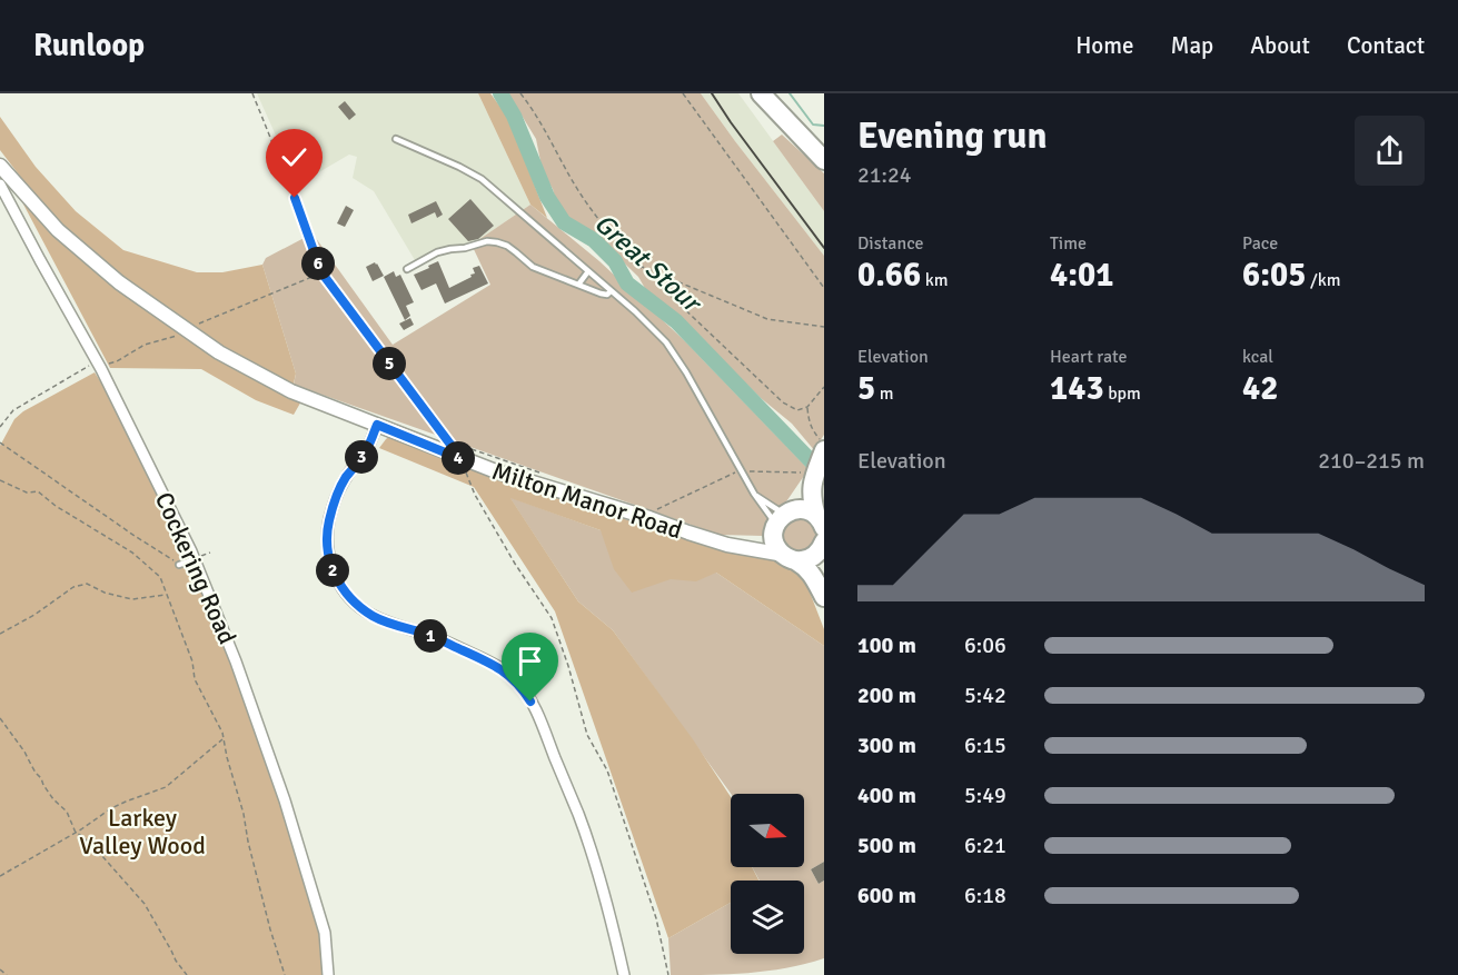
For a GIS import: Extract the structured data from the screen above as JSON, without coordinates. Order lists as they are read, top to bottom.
{
  "streets": {
    "street": ["Milton Manor Road", "Cockering Road"]
  },
  "water": ["Great Stour"],
  "parks": ["Larkey Valley Wood"],
  "north": "right",
  "page": {
    "header": "Runloop",
    "nav": [
      "Home",
      "Map",
      "About",
      "Contact"
    ],
    "heading": ["Evening run", "21:24"],
    "stats": [
      ["Distance", "0.66 km"],
      ["Time", "4:01"],
      ["Pace", "6:05 /km"],
      ["Elevation", "5 m"],
      ["Heart rate", "143 bpm"],
      ["kcal", "42"]
    ],
    "pins": [
      "6",
      "5",
      "3",
      "4",
      "2",
      "1"
    ],
    "chart": ["Elevation", "210–215 m"],
    "list": [
      {
        "name": "100 m",
        "note": "6:06"
      },
      {
        "name": "200 m",
        "note": "5:42"
      },
      {
        "name": "300 m",
        "note": "6:15"
      },
      {
        "name": "400 m",
        "note": "5:49"
      },
      {
        "name": "500 m",
        "note": "6:21"
      },
      {
        "name": "600 m",
        "note": "6:18"
      }
    ]
  }
}
